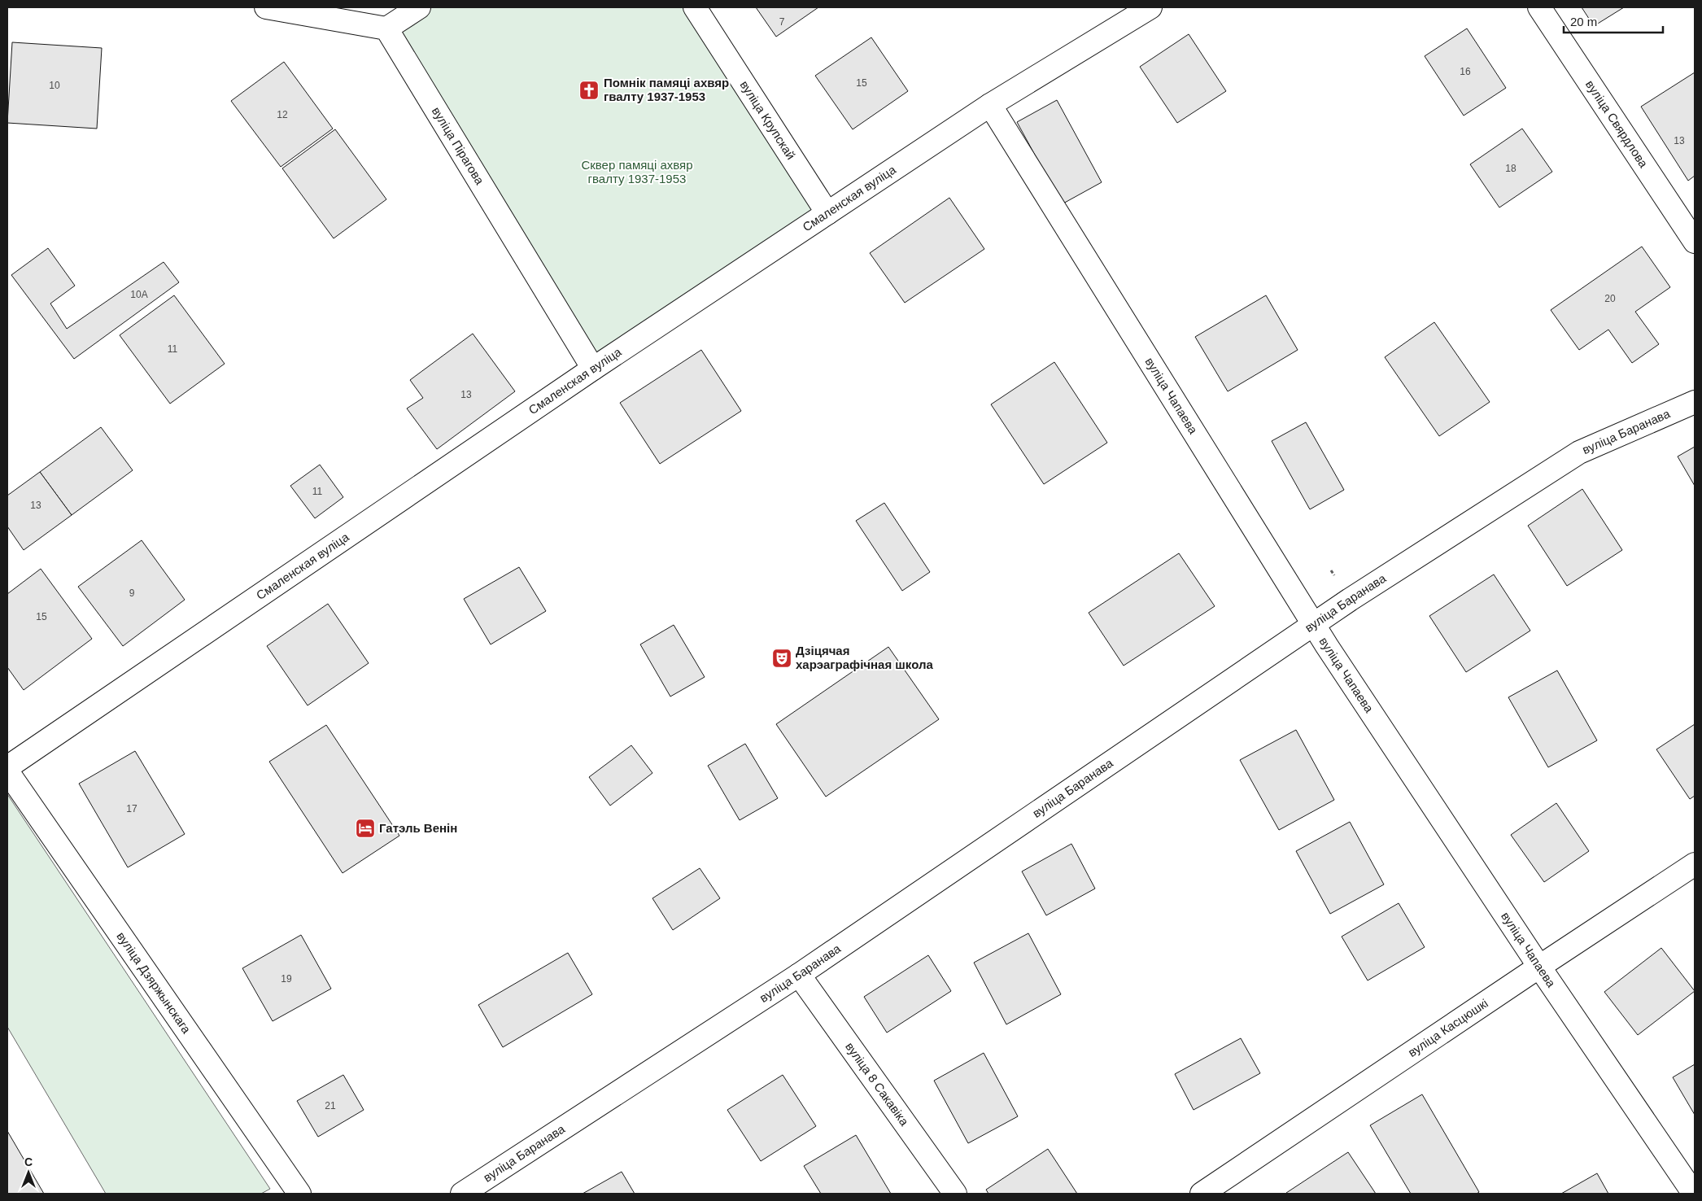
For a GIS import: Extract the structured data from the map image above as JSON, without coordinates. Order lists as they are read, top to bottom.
{
  "streets": {
    "street": [
      "вуліца Крупскай",
      "вуліца Свярдлова",
      "вуліца Пірагова",
      "Смаленская вуліца",
      "вуліца Чапаева",
      "вуліца Баранава",
      "вуліца Дзяржынскага",
      "вуліца Касцюшкі",
      "вуліца 8 Сакавіка"
    ]
  },
  "crossings": [
    ["вуліца Крупскай", "Смаленская вуліца"],
    ["вуліца Пірагова", "Смаленская вуліца"],
    ["Смаленская вуліца", "вуліца Чапаева"],
    ["вуліца Чапаева", "вуліца Баранава"],
    ["вуліца Чапаева", "вуліца Касцюшкі"],
    ["вуліца Баранава", "вуліца 8 Сакавіка"]
  ],
  "parks": ["Сквер памяці ахвяр гвалту 1937-1953"],
  "places": {
    "church": ["Помнік памяці ахвяр гвалту 1937-1953"],
    "theatre": ["Дзіцячая харэаграфічная школа"],
    "hotel": ["Гатэль Венін"]
  },
  "house_numbers": [
    "7",
    "16",
    "15",
    "10",
    "12",
    "13",
    "18",
    "10А",
    "20",
    "11",
    "13",
    "11",
    "13",
    "9",
    "15",
    "17",
    "19",
    "21"
  ],
  "scale_bar": "20 m",
  "north": "top"
}
